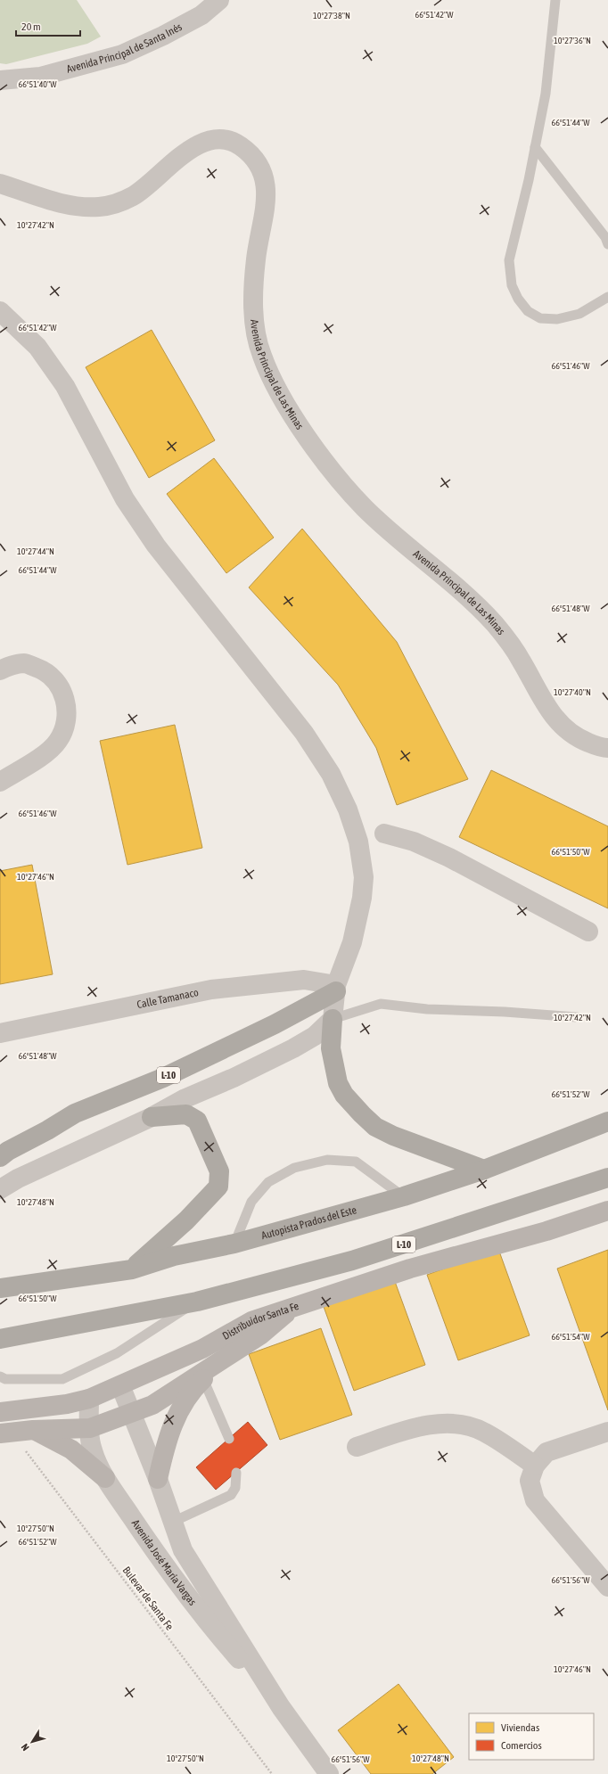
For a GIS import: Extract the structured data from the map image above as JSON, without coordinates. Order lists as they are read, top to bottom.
{
  "streets": {
    "highway": ["L-10", "Autopista Prados del Este"],
    "street": [
      "Avenida Principal de Santa Inés",
      "Avenida Principal de Las Minas",
      "Calle Tamanaco",
      "Distribuidor Santa Fe",
      "Avenida José María Vargas"
    ],
    "path": ["Bulevar de Santa Fe"]
  },
  "crossings": [
    ["Calle Tamanaco", "L-10"],
    ["Distribuidor Santa Fe", "Avenida José María Vargas"],
    ["Distribuidor Santa Fe", "Bulevar de Santa Fe"]
  ],
  "legend": ["Viviendas", "Comercios"],
  "scale_bar": "20 m",
  "north": "bottom left",
  "coordinates": [
    "66°51'42\"W",
    "10°27'38\"N",
    "10°27'36\"N",
    "66°51'40\"W",
    "66°51'44\"W",
    "10°27'42\"N",
    "66°51'46\"W",
    "10°27'44\"N",
    "66°51'48\"W",
    "10°27'40\"N",
    "66°51'50\"W",
    "10°27'46\"N",
    "66°51'52\"W",
    "10°27'48\"N",
    "66°51'54\"W",
    "10°27'50\"N",
    "66°51'56\"W"
  ]
}
